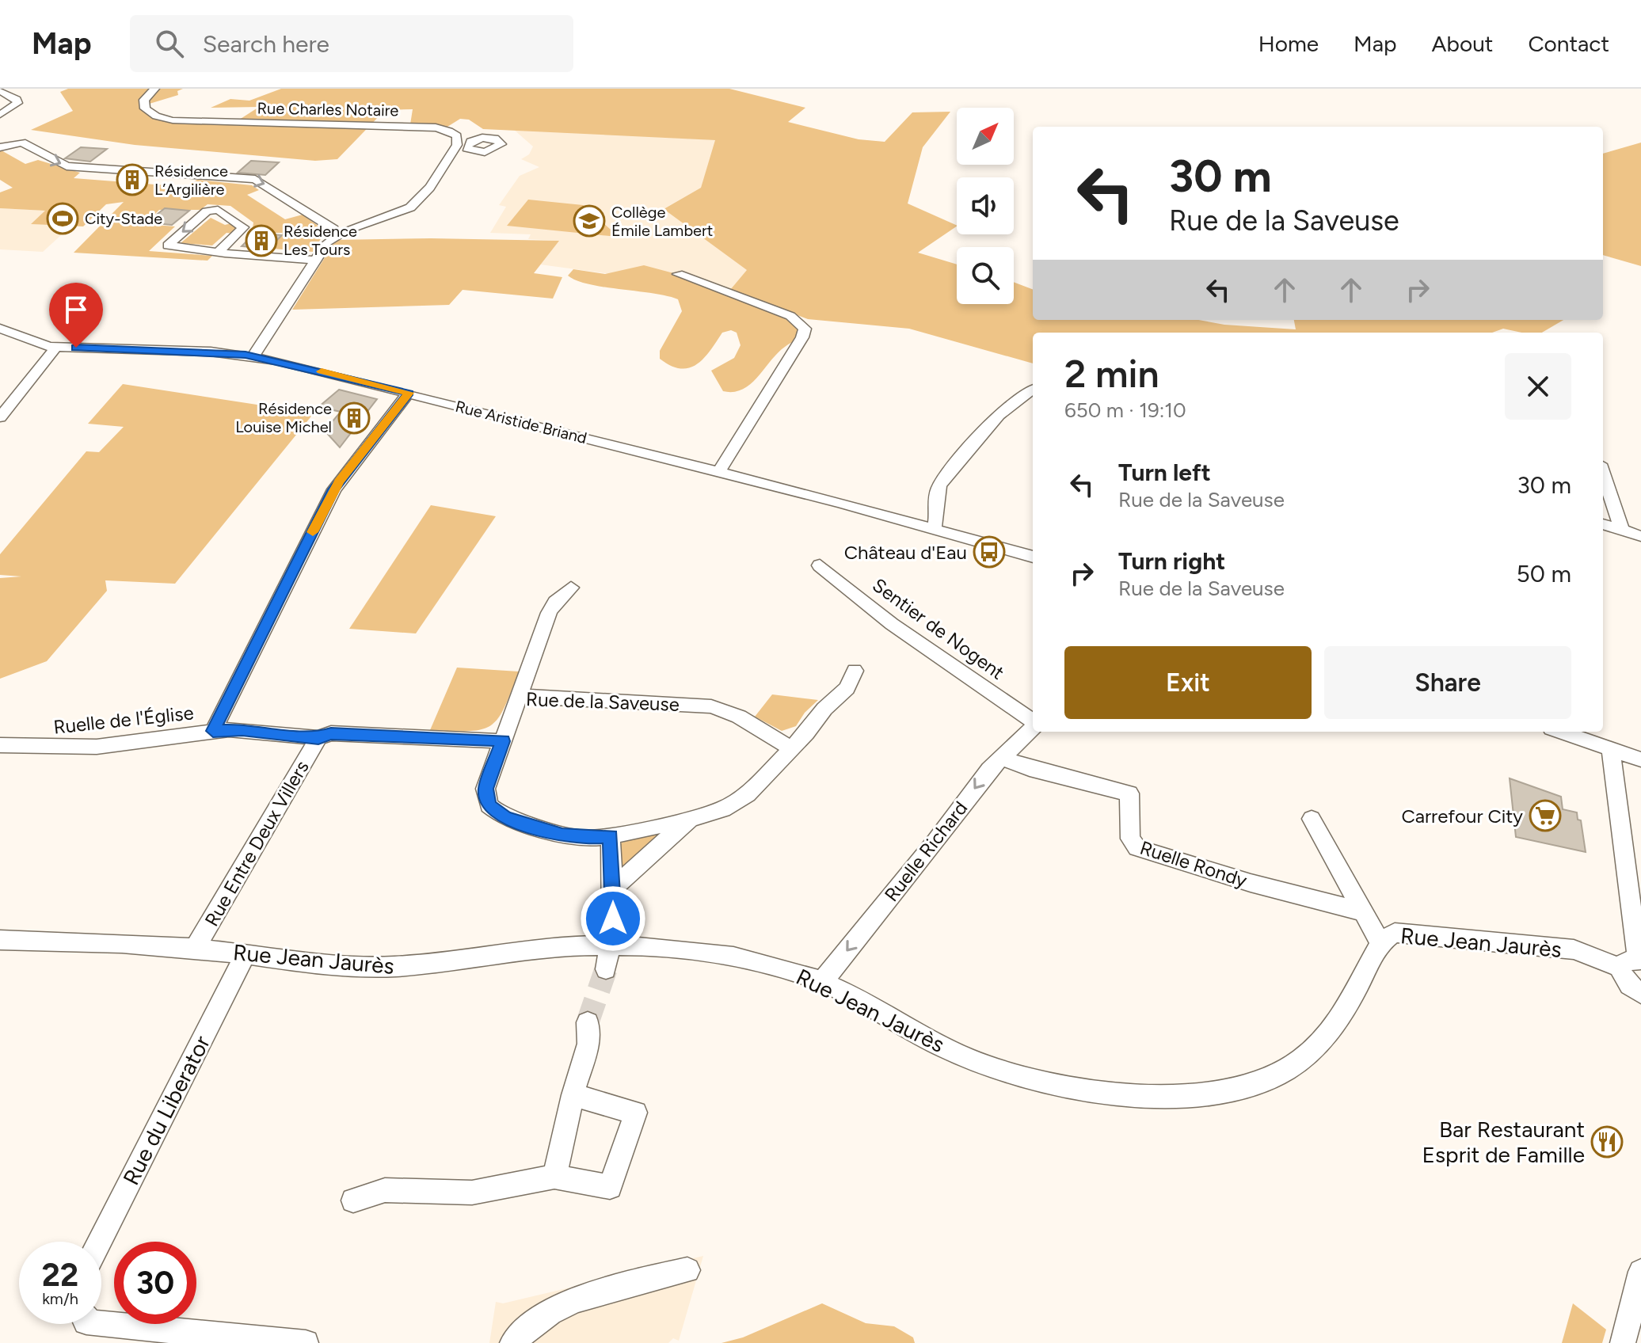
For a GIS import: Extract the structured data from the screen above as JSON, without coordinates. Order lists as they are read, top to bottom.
{
  "streets": {
    "street": [
      "Rue Charles Notaire",
      "Rue Aristide Briand",
      "Sentier de Nogent",
      "Rue de la Saveuse",
      "Ruelle de l'Église",
      "Rue Entre Deux Villers",
      "Ruelle Richard",
      "Ruelle Rondy",
      "Rue Jean Jaurès",
      "Rue du Liberator"
    ]
  },
  "crossings": [
    ["Rue Charles Notaire", "Rue Aristide Briand"],
    ["Rue de la Saveuse", "Rue Entre Deux Villers"],
    ["Ruelle de l'Église", "Rue Entre Deux Villers"],
    ["Rue Entre Deux Villers", "Rue Jean Jaurès"],
    ["Ruelle Richard", "Ruelle Rondy"],
    ["Ruelle Richard", "Rue Jean Jaurès"],
    ["Rue Jean Jaurès", "Rue du Liberator"]
  ],
  "one_way": ["Ruelle Richard"],
  "places": {
    "building": ["Résidence L’Argilière", "Résidence Les Tours", "Résidence Louise Michel"],
    "sports": ["City-Stade"],
    "school or university": ["Collège Émile Lambert"],
    "bus stop": ["Château d'Eau"],
    "supermarket": ["Carrefour City"],
    "restaurant": ["Bar Restaurant Esprit de Famille"]
  },
  "north": "top right",
  "page": {
    "header": "Map",
    "search": "Search here",
    "nav": [
      "Home",
      "Map",
      "About",
      "Contact"
    ],
    "turn": ["30 m", "Rue de la Saveuse"],
    "heading": ["2 min", "650 m · 19:10"],
    "list": [
      {
        "name": "Turn left",
        "note": "Rue de la Saveuse",
        "value": "30 m"
      },
      {
        "name": "Turn right",
        "note": "Rue de la Saveuse",
        "value": "50 m"
      }
    ],
    "buttons": ["Exit", "Share"],
    "speed": "22 km/h",
    "limit": "30"
  }
}
